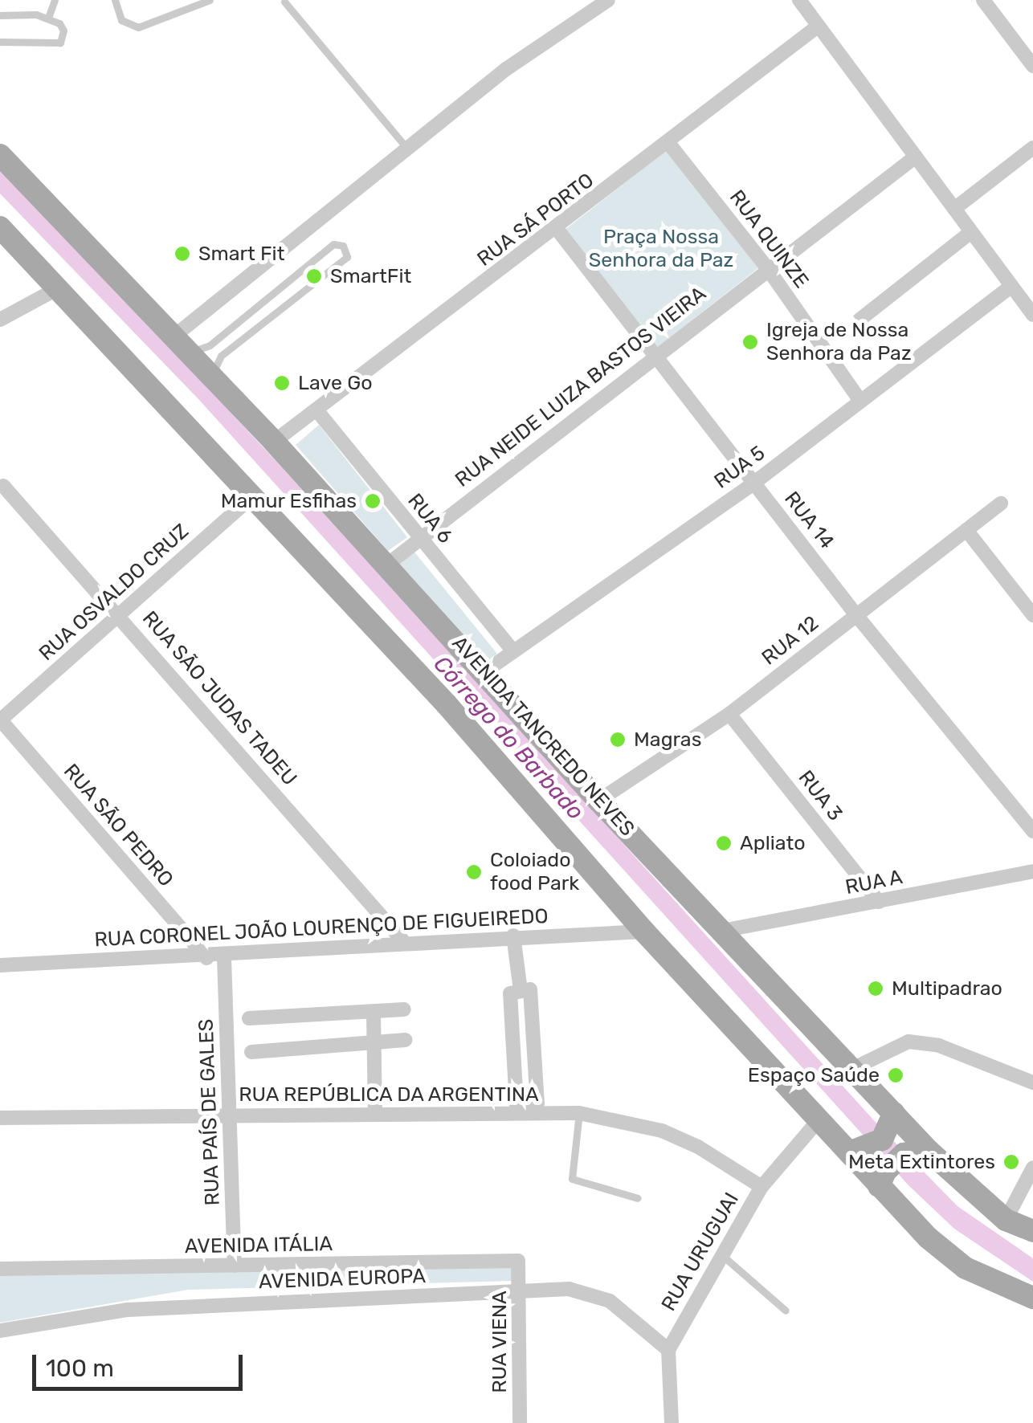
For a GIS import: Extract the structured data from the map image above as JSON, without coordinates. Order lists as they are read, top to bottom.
{
  "streets": {
    "main road": ["AVENIDA TANCREDO NEVES"],
    "street": [
      "RUA SÁ PORTO",
      "RUA QUINZE",
      "RUA NEIDE LUIZA BASTOS VIEIRA",
      "RUA 5",
      "RUA 6",
      "RUA 14",
      "RUA OSVALDO CRUZ",
      "RUA 12",
      "RUA SÃO JUDAS TADEU",
      "RUA 3",
      "RUA SÃO PEDRO",
      "RUA A",
      "RUA CORONEL JOÃO LOURENÇO DE FIGUEIREDO",
      "RUA REPÚBLICA DA ARGENTINA",
      "RUA PAÍS DE GALES",
      "AVENIDA ITÁLIA",
      "RUA URUGUAI",
      "AVENIDA EUROPA",
      "RUA VIENA"
    ]
  },
  "crossings": [
    ["RUA SÁ PORTO", "RUA QUINZE"],
    ["RUA SÁ PORTO", "RUA 6"],
    ["RUA SÁ PORTO", "RUA 14"],
    ["RUA SÁ PORTO", "AVENIDA TANCREDO NEVES"],
    ["RUA QUINZE", "RUA NEIDE LUIZA BASTOS VIEIRA"],
    ["RUA QUINZE", "RUA 5"],
    ["RUA NEIDE LUIZA BASTOS VIEIRA", "RUA 6"],
    ["RUA NEIDE LUIZA BASTOS VIEIRA", "RUA 14"],
    ["RUA NEIDE LUIZA BASTOS VIEIRA", "AVENIDA TANCREDO NEVES"],
    ["RUA 5", "RUA 6"],
    ["RUA 5", "RUA 14"],
    ["RUA 5", "AVENIDA TANCREDO NEVES"],
    ["RUA 14", "RUA 12"],
    ["RUA OSVALDO CRUZ", "RUA SÃO JUDAS TADEU"],
    ["RUA OSVALDO CRUZ", "RUA SÃO PEDRO"],
    ["RUA 12", "AVENIDA TANCREDO NEVES"],
    ["RUA 12", "RUA 3"],
    ["RUA SÃO JUDAS TADEU", "RUA CORONEL JOÃO LOURENÇO DE FIGUEIREDO"],
    ["AVENIDA TANCREDO NEVES", "RUA A"],
    ["RUA 3", "RUA A"],
    ["RUA SÃO PEDRO", "RUA CORONEL JOÃO LOURENÇO DE FIGUEIREDO"],
    ["RUA CORONEL JOÃO LOURENÇO DE FIGUEIREDO", "RUA PAÍS DE GALES"],
    ["RUA REPÚBLICA DA ARGENTINA", "RUA PAÍS DE GALES"],
    ["RUA REPÚBLICA DA ARGENTINA", "RUA URUGUAI"],
    ["RUA PAÍS DE GALES", "AVENIDA ITÁLIA"],
    ["AVENIDA ITÁLIA", "RUA VIENA"],
    ["RUA URUGUAI", "AVENIDA EUROPA"],
    ["AVENIDA EUROPA", "RUA VIENA"]
  ],
  "water": ["Córrego do Barbado"],
  "parks": ["Praça Nossa Senhora da Paz"],
  "places": [
    "Smart Fit",
    "SmartFit",
    "Igreja de Nossa Senhora da Paz",
    "Lave Go",
    "Mamur Esfihas",
    "Magras",
    "Apliato",
    "Coloiado food Park",
    "Multipadrao",
    "Espaço Saúde",
    "Meta Extintores"
  ],
  "scale_bar": "100 m"
}
